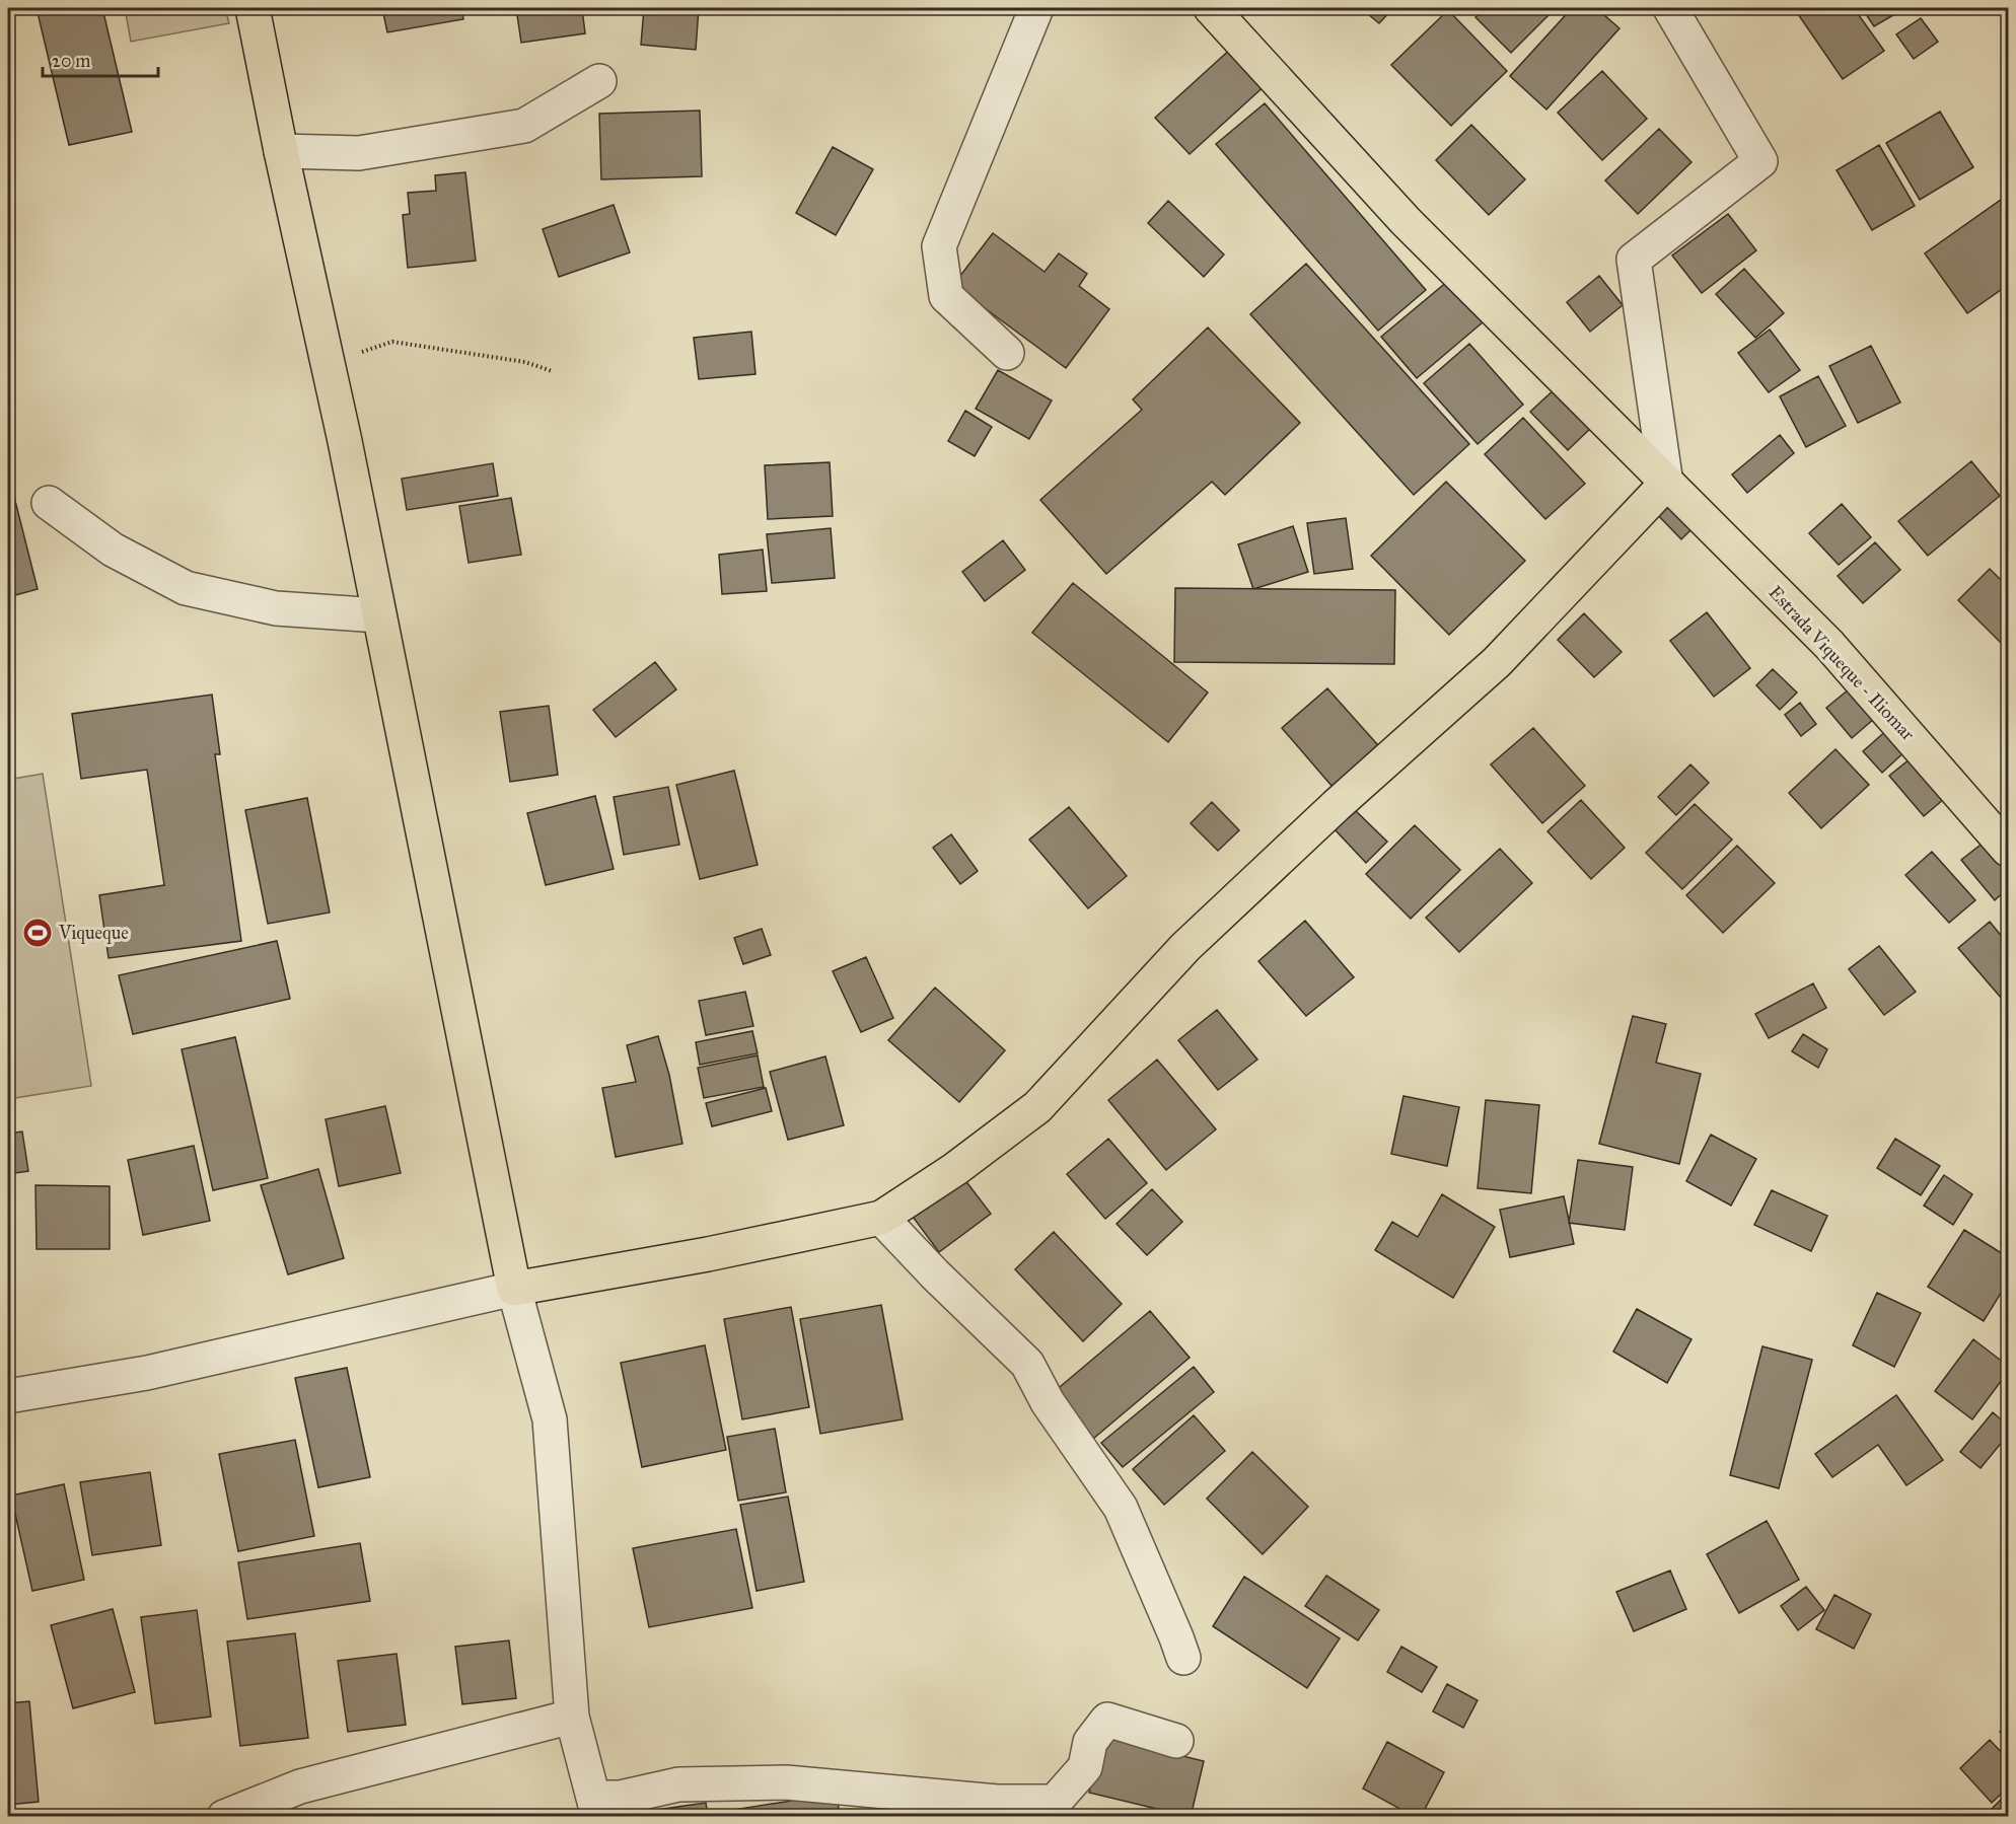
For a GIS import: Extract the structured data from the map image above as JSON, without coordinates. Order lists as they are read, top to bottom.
{
  "streets": {
    "main road": ["Estrada Viqueque - Iliomar"]
  },
  "places": {
    "sports": ["Viqueque"]
  },
  "scale_bar": "20 m"
}
